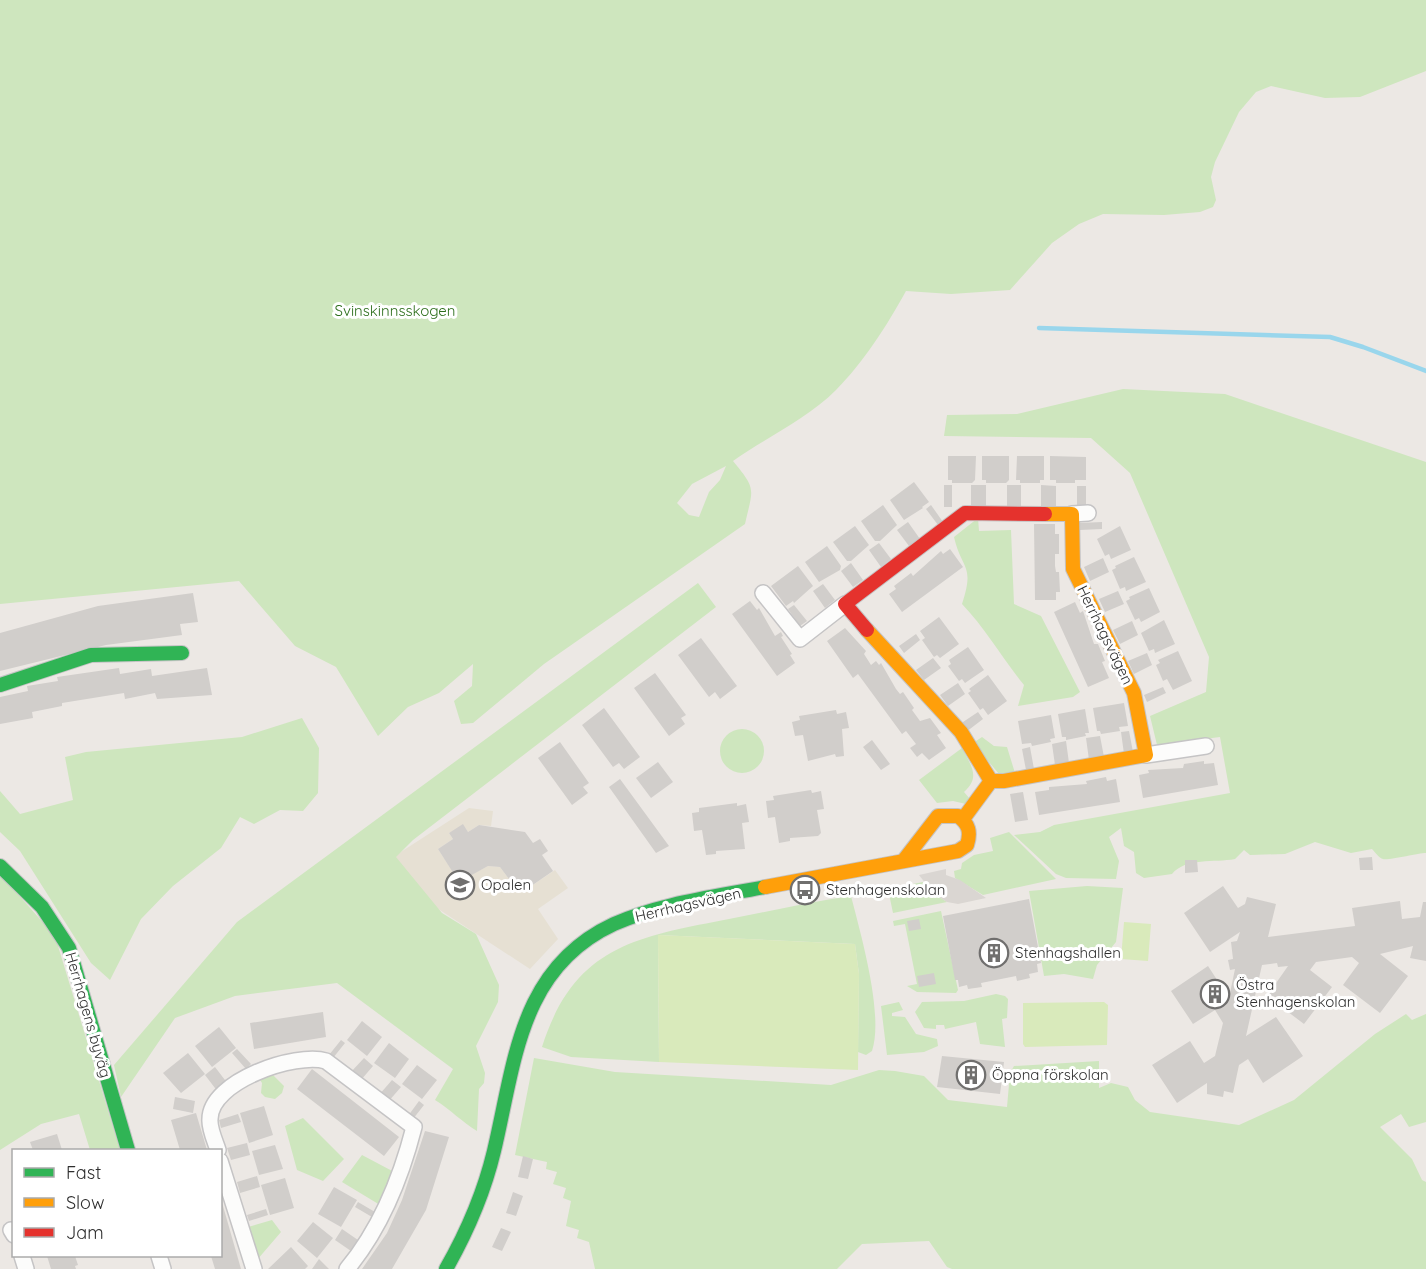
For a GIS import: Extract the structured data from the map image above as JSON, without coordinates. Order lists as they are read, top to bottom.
{
  "streets": {
    "street": ["Herrhagsvägen", "Herrhagens byväg"]
  },
  "parks": ["Svinskinnsskogen"],
  "places": {
    "school or university": ["Opalen"],
    "bus stop": ["Stenhagenskolan"],
    "building": ["Stenhagshallen", "Östra Stenhagenskolan", "Öppna förskolan"]
  },
  "legend": ["Fast", "Slow", "Jam"]
}
